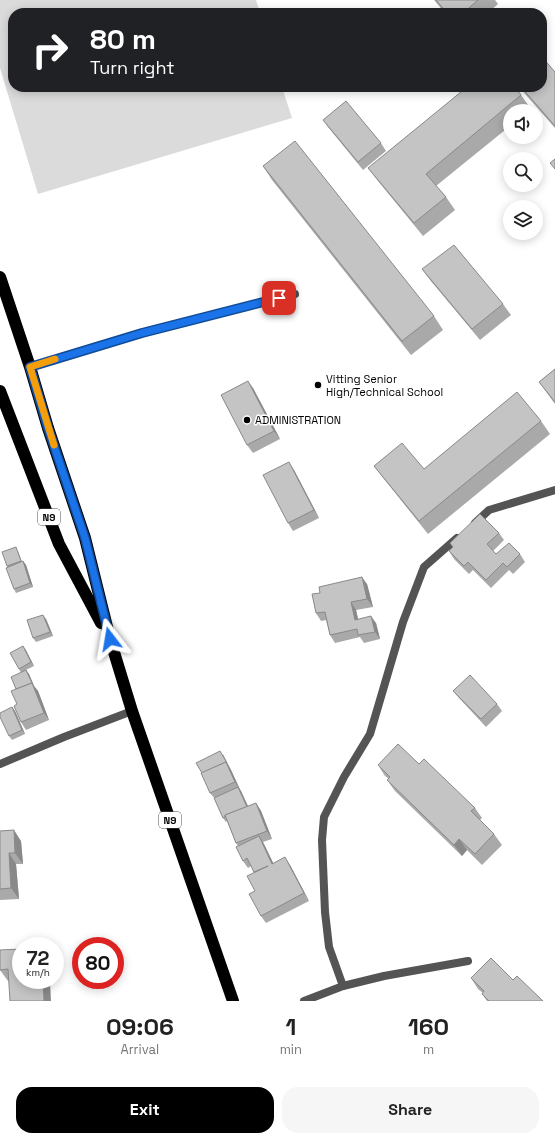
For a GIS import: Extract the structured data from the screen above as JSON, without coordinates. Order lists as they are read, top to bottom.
{
  "streets": {
    "highway": ["N9"]
  },
  "places": ["Vitting Senior High/Technical School", "ADMINISTRATION"],
  "page": {
    "turn": ["80 m", "Turn right"],
    "speed": "72 km/h",
    "limit": "80",
    "eta": [
      "09:06",
      "Arrival",
      "1",
      "min",
      "160",
      "m"
    ],
    "buttons": ["Exit", "Share"]
  }
}
